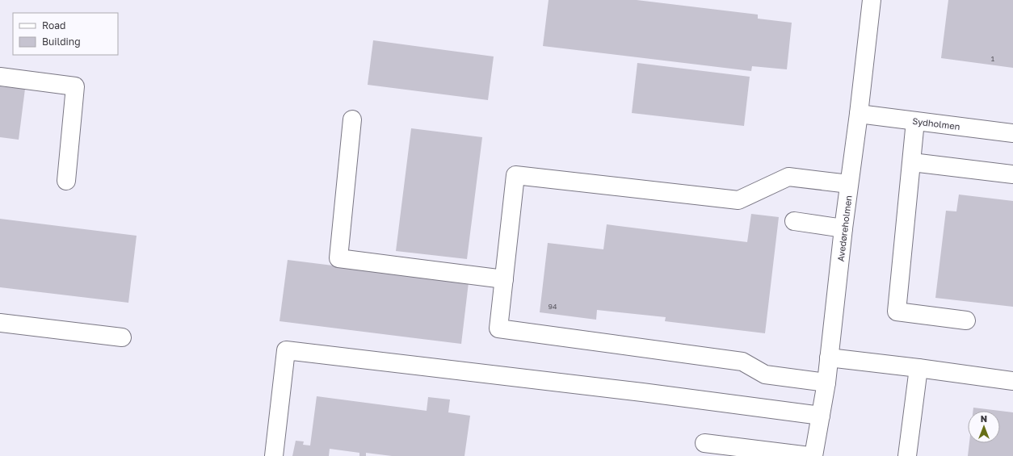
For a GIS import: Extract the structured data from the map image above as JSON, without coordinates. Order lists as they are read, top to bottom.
{
  "streets": {
    "street": ["Sydholmen", "Avedøreholmen"]
  },
  "crossings": [
    ["Sydholmen", "Avedøreholmen"]
  ],
  "house_numbers": ["1", "94"],
  "legend": ["Road", "Building"],
  "north": "top"
}
